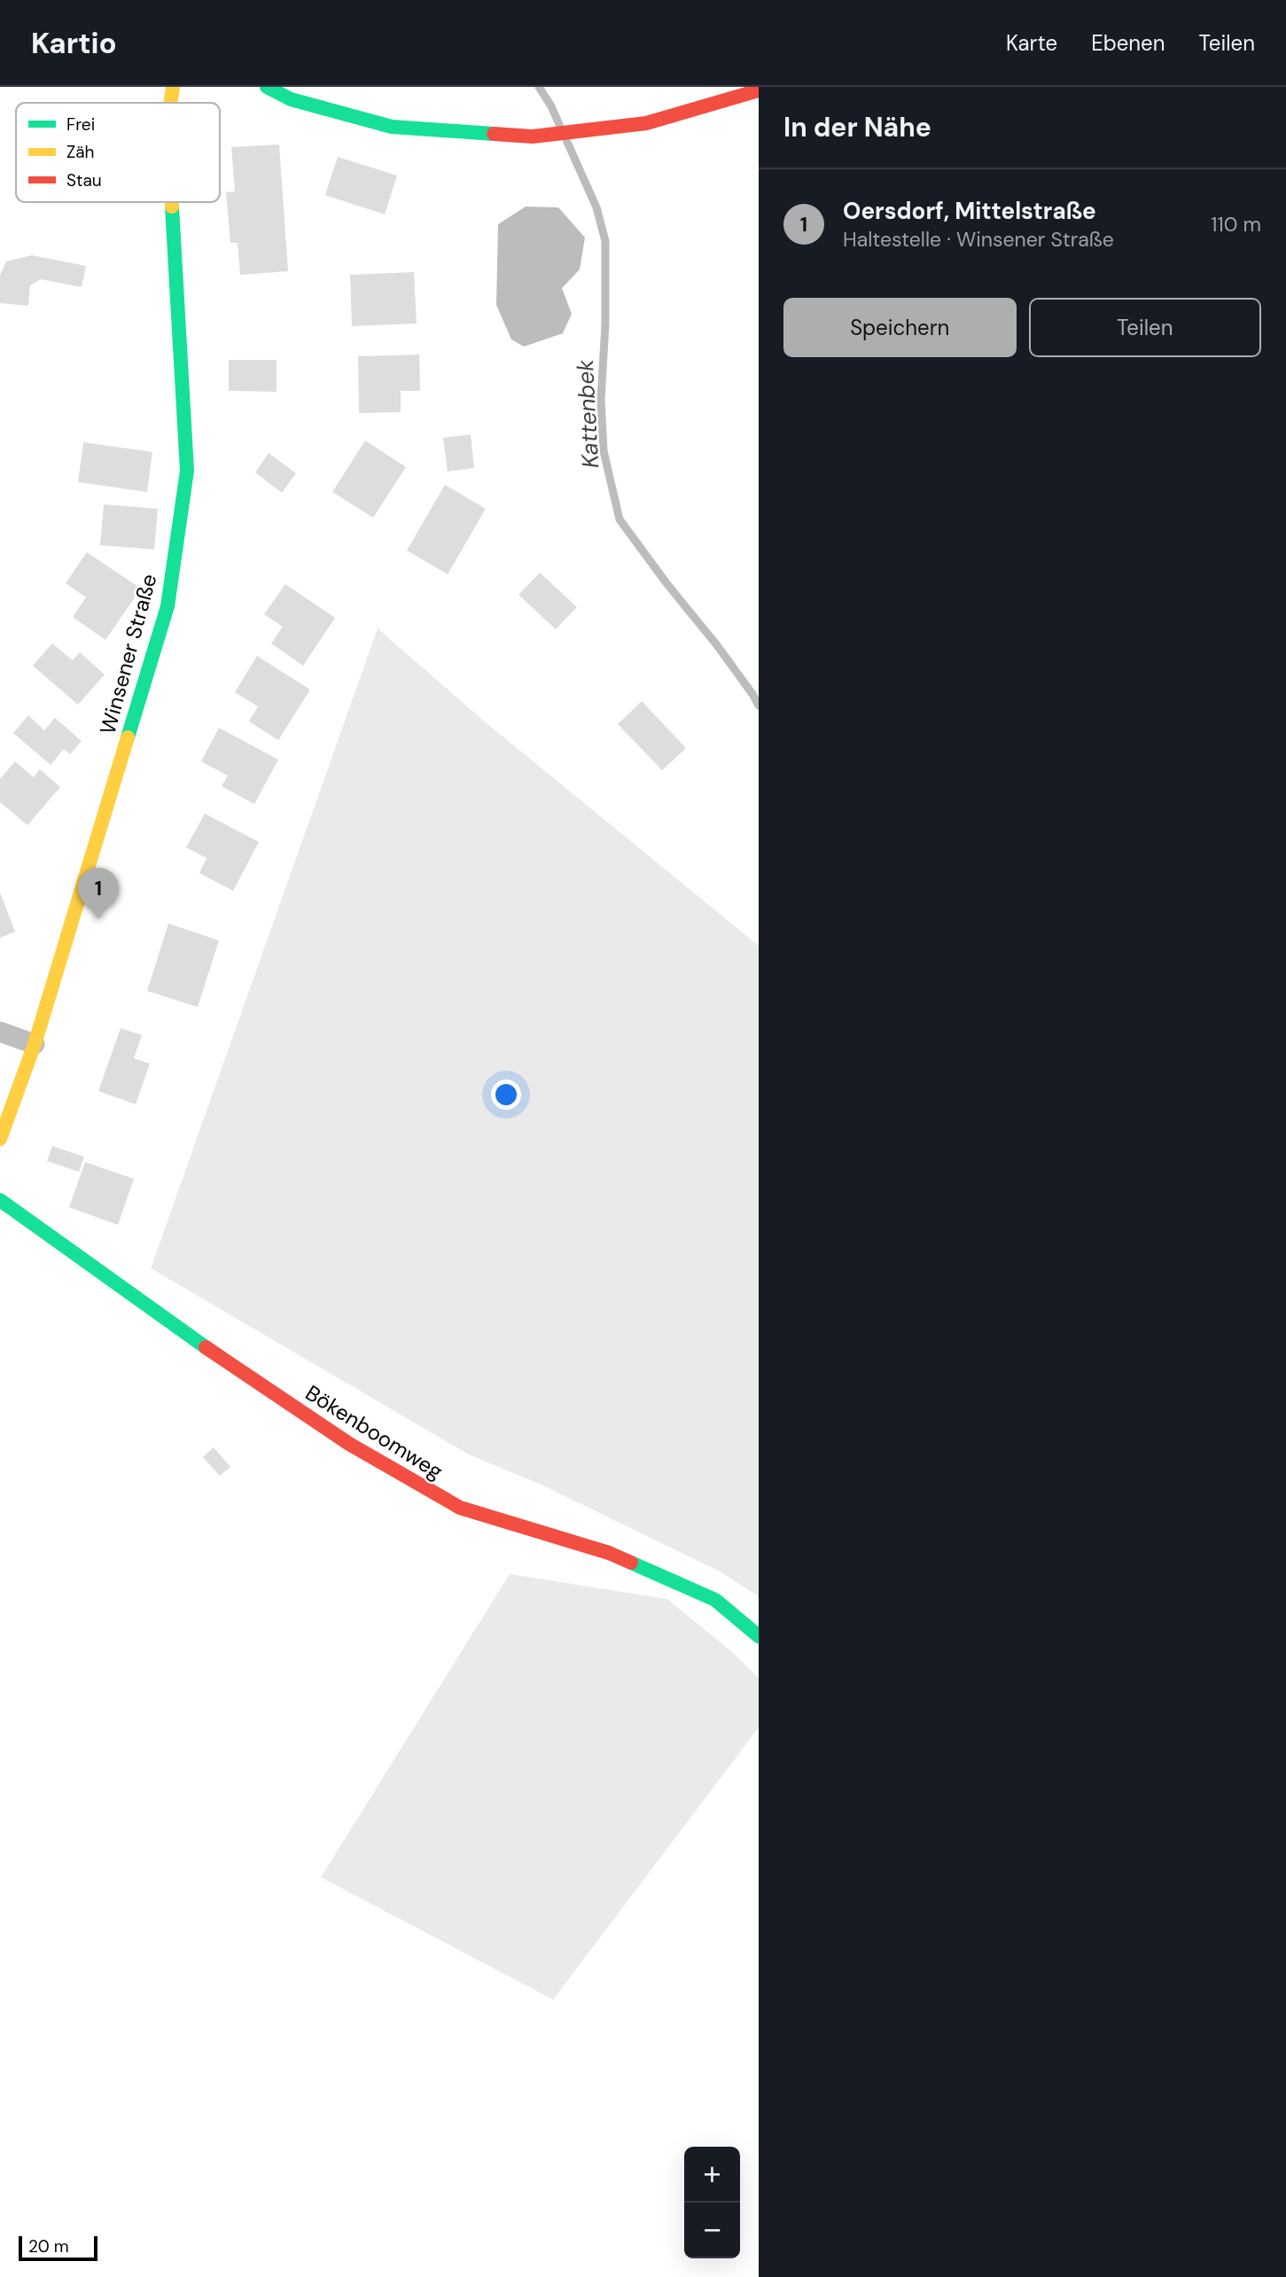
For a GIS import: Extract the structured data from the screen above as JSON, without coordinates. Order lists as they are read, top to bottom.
{
  "streets": {
    "street": ["Winsener Straße", "Bökenboomweg"]
  },
  "water": ["Kattenbek"],
  "legend": ["Frei", "Zäh", "Stau"],
  "scale_bar": "20 m",
  "page": {
    "header": "Kartio",
    "nav": ["Karte", "Ebenen", "Teilen"],
    "heading": "In der Nähe",
    "list": [
      {
        "mark": "1",
        "name": "Oersdorf, Mittelstraße",
        "note": "Haltestelle · Winsener Straße",
        "value": "110 m"
      }
    ],
    "buttons": ["Speichern", "Teilen"],
    "pins": "1",
    "map_buttons": ["+", "−"],
    "scale": "20 m"
  }
}
